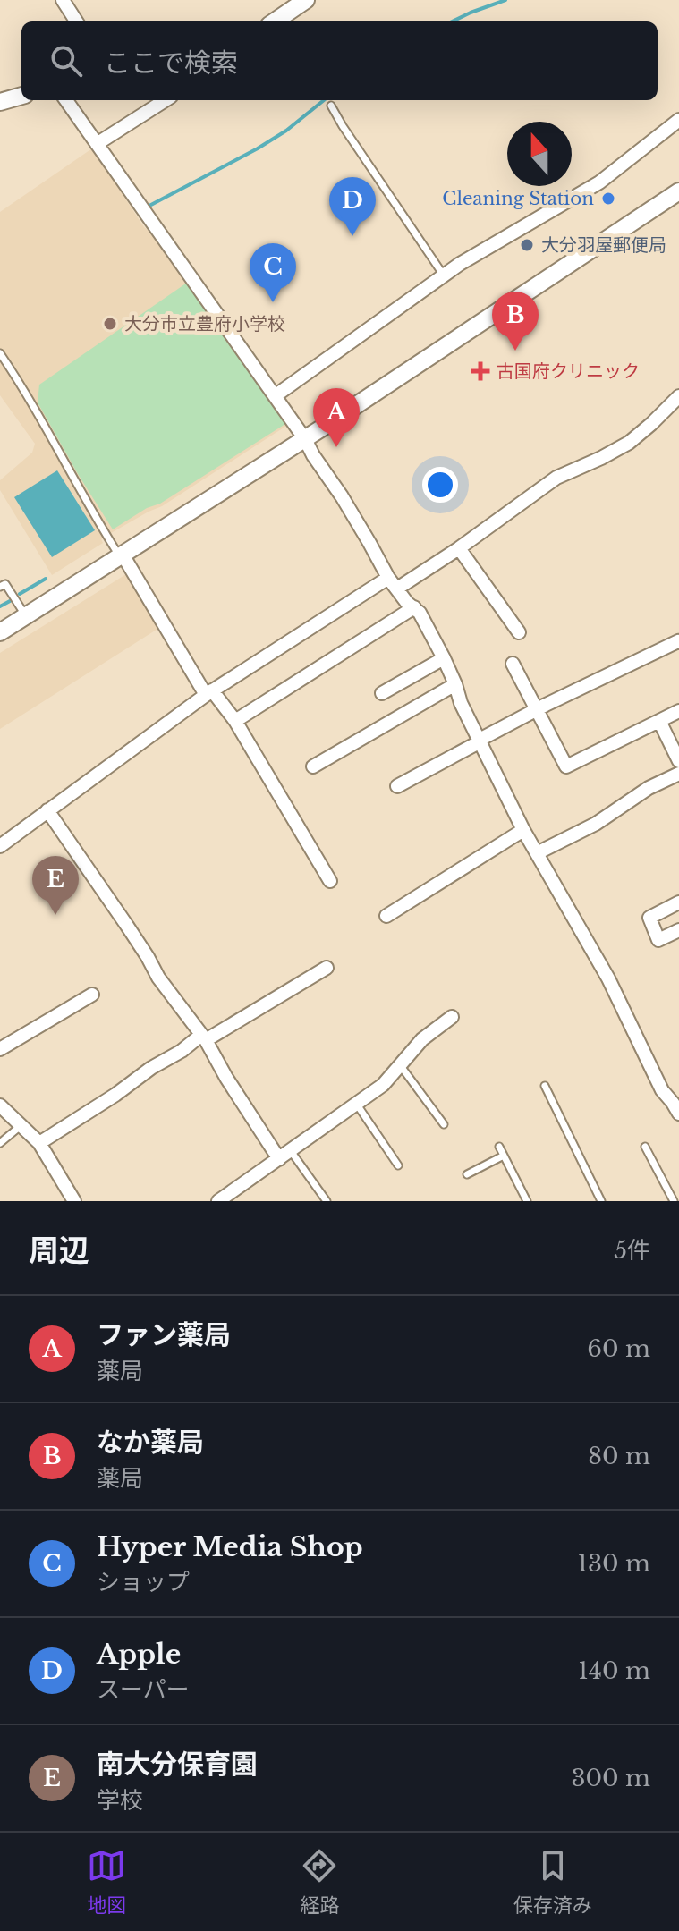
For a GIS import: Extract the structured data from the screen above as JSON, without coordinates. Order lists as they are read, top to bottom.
{
  "places": {
    "other": ["Cleaning Station", "大分羽屋郵便局", "大分市立豊府小学校"],
    "health": ["古国府クリニック"]
  },
  "north": "top",
  "page": {
    "search": "ここで検索",
    "pins": [
      "D",
      "C",
      "B",
      "A",
      "E"
    ],
    "heading": ["周辺", "5件"],
    "list": [
      {
        "mark": "A",
        "name": "ファン薬局",
        "note": "薬局",
        "value": "60 m"
      },
      {
        "mark": "B",
        "name": "なか薬局",
        "note": "薬局",
        "value": "80 m"
      },
      {
        "mark": "C",
        "name": "Hyper Media Shop",
        "note": "ショップ",
        "value": "130 m"
      },
      {
        "mark": "D",
        "name": "Apple",
        "note": "スーパー",
        "value": "140 m"
      },
      {
        "mark": "E",
        "name": "南大分保育園",
        "note": "学校",
        "value": "300 m"
      }
    ],
    "nav": ["地図", "経路", "保存済み"]
  }
}
